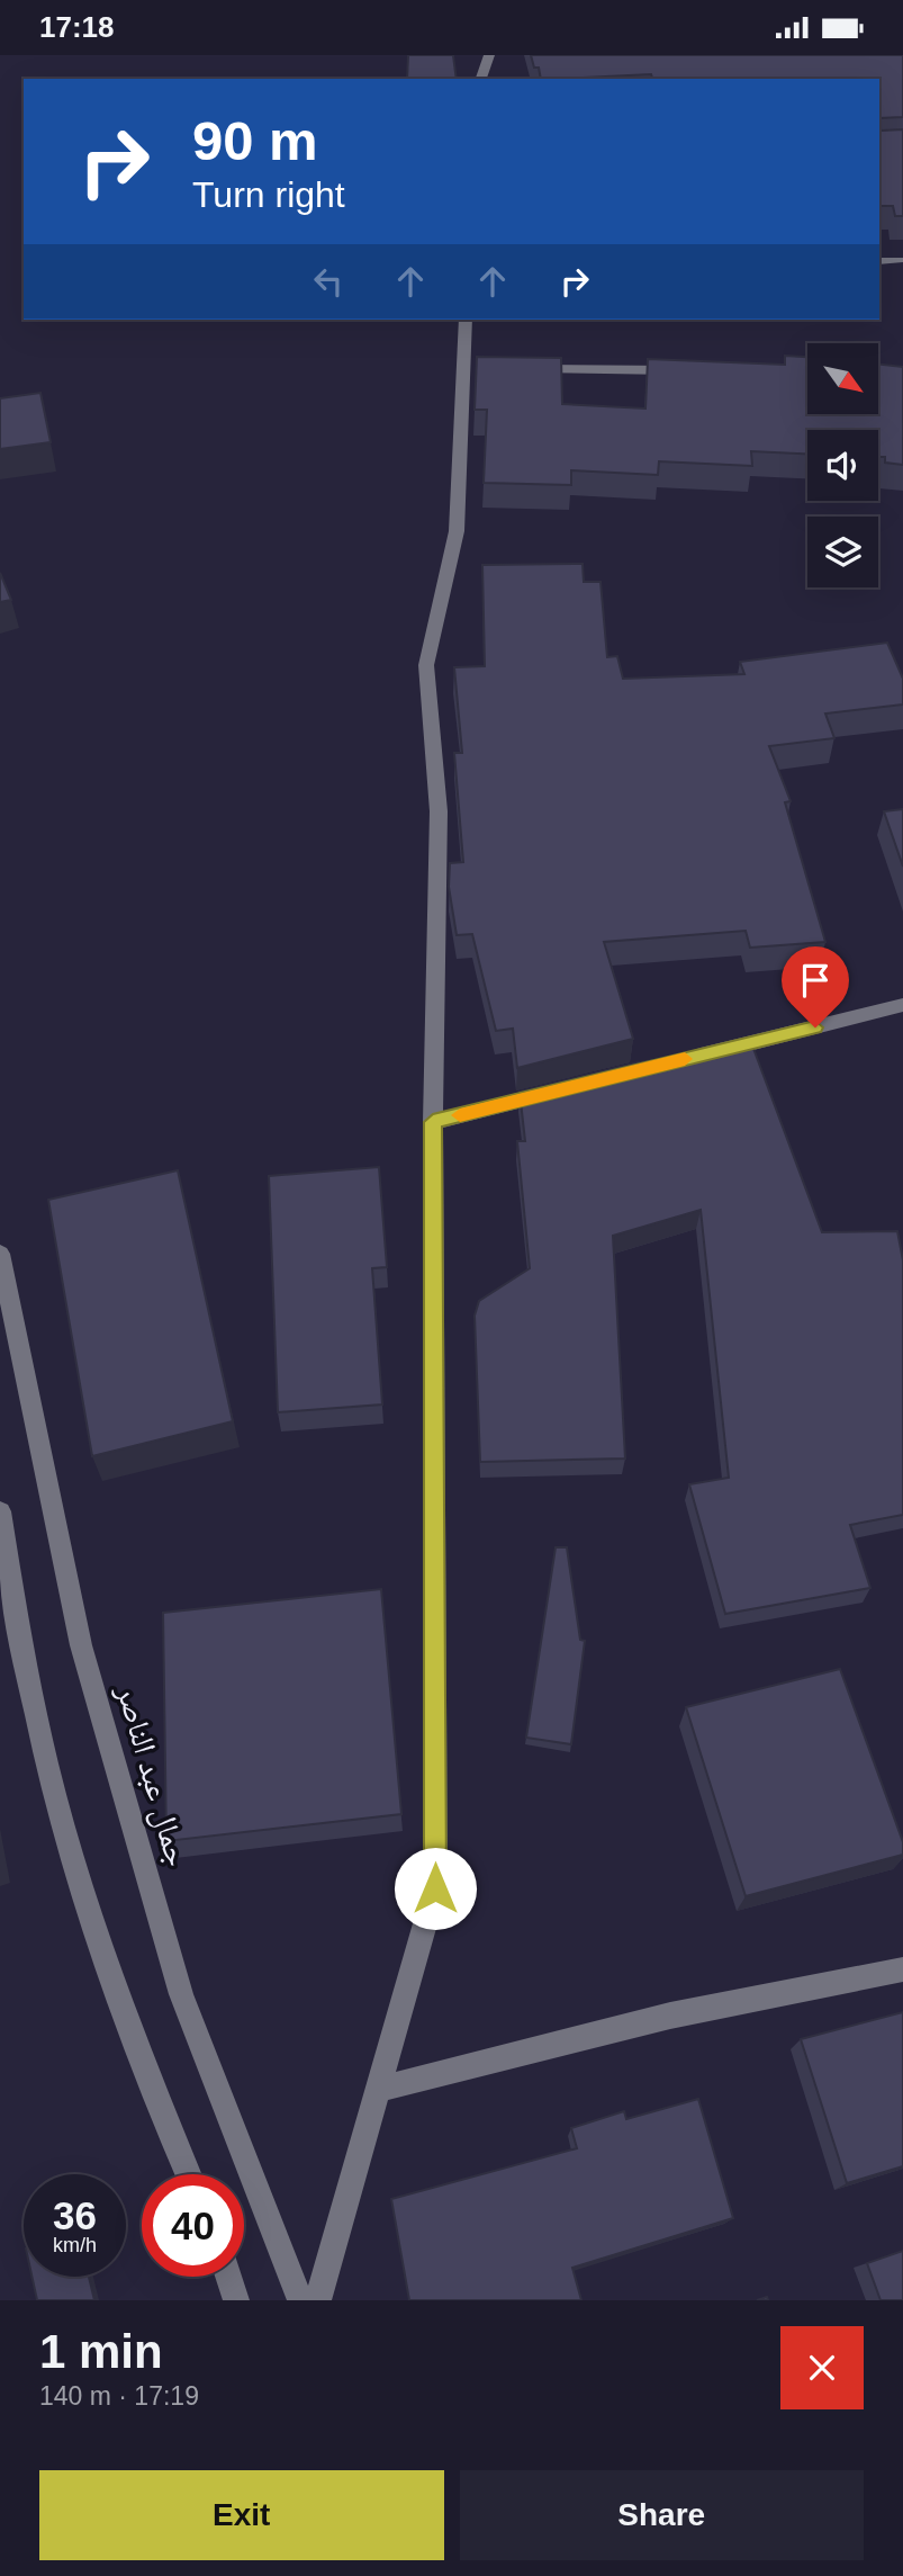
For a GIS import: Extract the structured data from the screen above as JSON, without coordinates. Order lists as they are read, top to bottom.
{
  "streets": {
    "street": ["جمال عبد الناصر"]
  },
  "north": "bottom right",
  "page": {
    "status": "17:18",
    "turn": ["90 m", "Turn right"],
    "speed": "36 km/h",
    "limit": "40",
    "heading": ["1 min", "140 m · 17:19"],
    "buttons": ["Exit", "Share"]
  }
}
